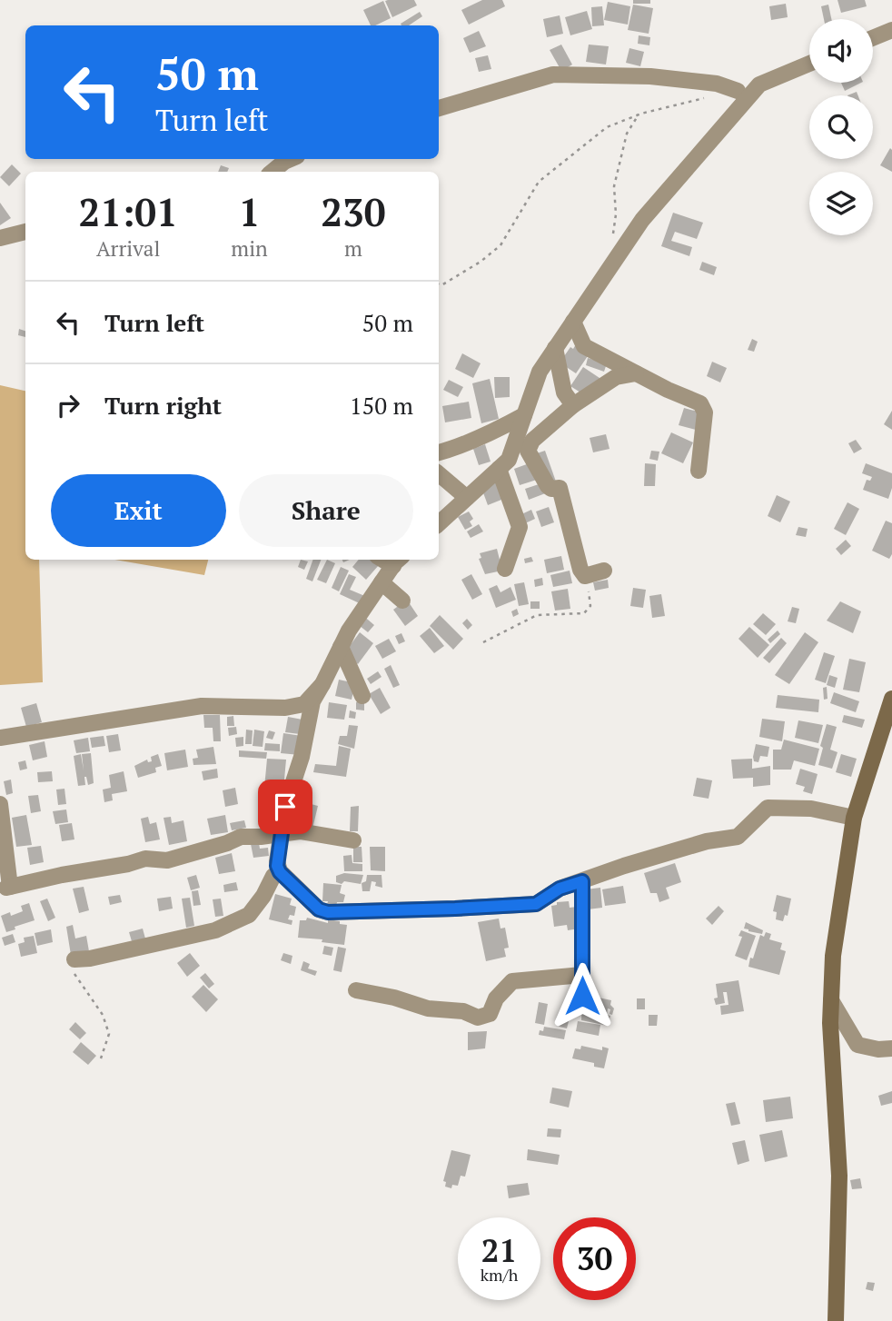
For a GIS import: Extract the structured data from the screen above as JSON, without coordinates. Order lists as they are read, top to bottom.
{
  "page": {
    "turn": ["50 m", "Turn left"],
    "eta": [
      "21:01",
      "Arrival",
      "1",
      "min",
      "230",
      "m"
    ],
    "list": [
      {
        "name": "Turn left",
        "value": "50 m"
      },
      {
        "name": "Turn right",
        "value": "150 m"
      }
    ],
    "buttons": ["Exit", "Share"],
    "speed": "21 km/h",
    "limit": "30"
  }
}
